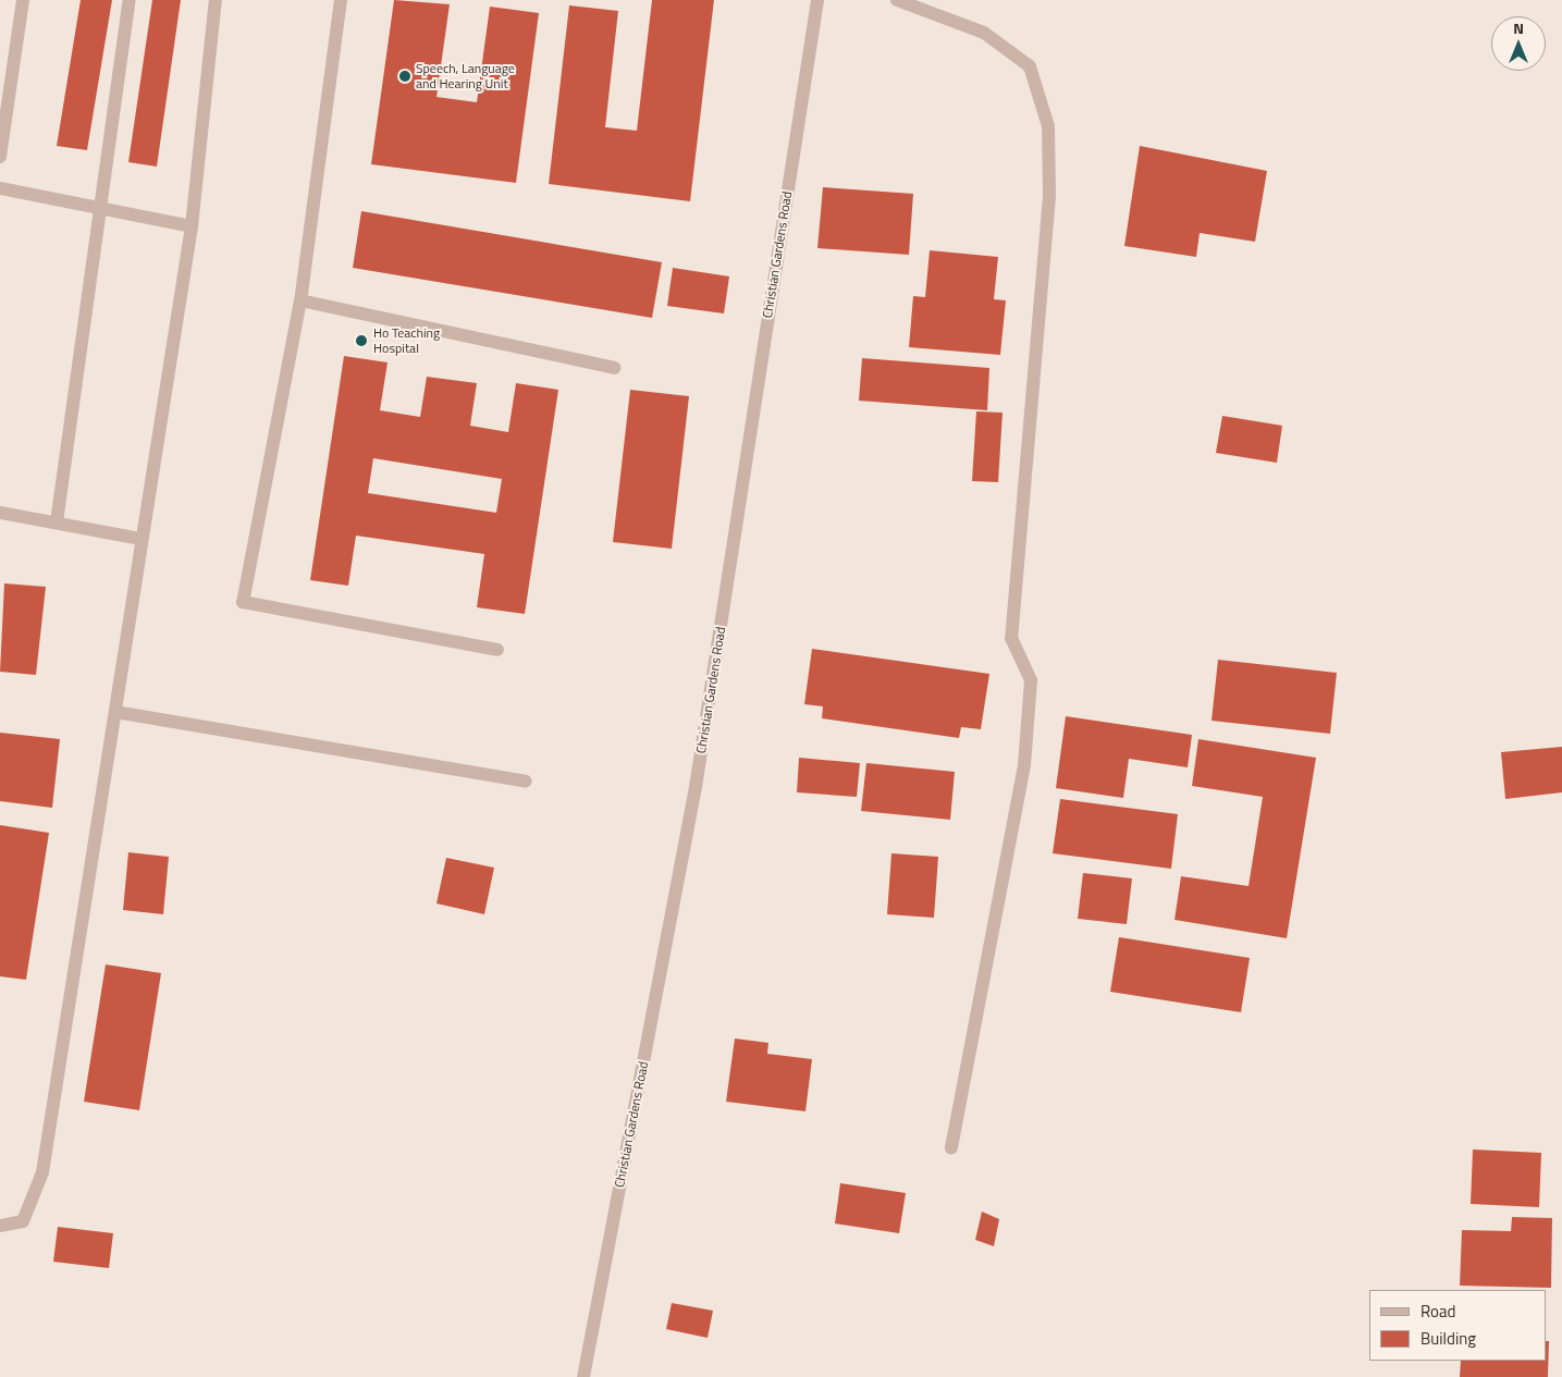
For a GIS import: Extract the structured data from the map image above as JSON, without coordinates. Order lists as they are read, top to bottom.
{
  "streets": {
    "street": ["Christian Gardens Road"]
  },
  "places": ["Speech, Language and Hearing Unit", "Ho Teaching Hospital"],
  "legend": ["Road", "Building"],
  "north": "top"
}
